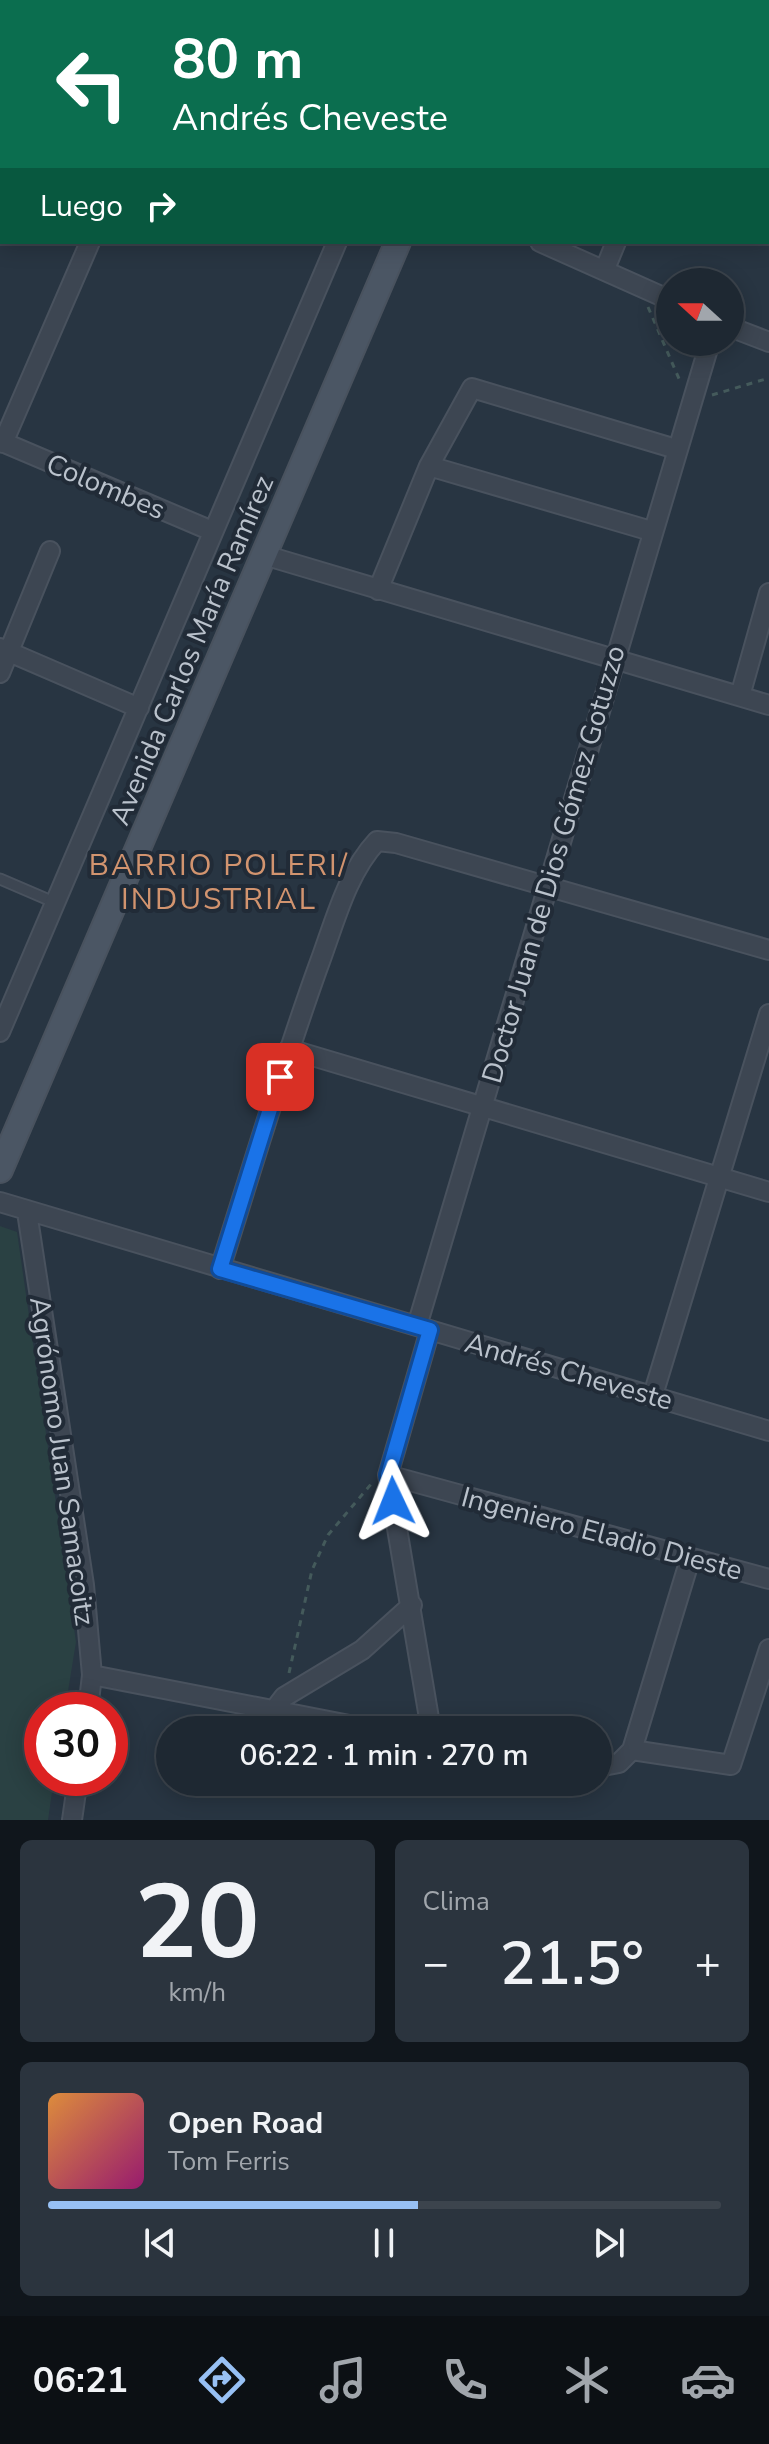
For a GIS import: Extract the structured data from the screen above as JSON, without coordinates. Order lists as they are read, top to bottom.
{
  "streets": {
    "street": [
      "Colombes",
      "Avenida Carlos María Ramírez",
      "Doctor Juan de Dios Gómez Gotuzzo",
      "Andrés Cheveste",
      "Agrónomo Juan Samacoitz",
      "Ingeniero Eladio Dieste"
    ]
  },
  "crossings": [
    ["Colombes", "Avenida Carlos María Ramírez"],
    ["Doctor Juan de Dios Gómez Gotuzzo", "Andrés Cheveste"],
    ["Doctor Juan de Dios Gómez Gotuzzo", "Ingeniero Eladio Dieste"],
    ["Andrés Cheveste", "Agrónomo Juan Samacoitz"]
  ],
  "districts": ["BARRIO POLERI/ INDUSTRIAL"],
  "north": "left",
  "page": {
    "turn": ["80 m", "Andrés Cheveste"],
    "then": "Luego",
    "limit": "30",
    "trip": "06:22 · 1 min · 270 m",
    "tile": [
      ["20", "km/h"],
      "Clima"
    ],
    "heat": ["−", "21.5°", "+"],
    "song": ["Open Road", "Tom Ferris"],
    "tabs": "06:21"
  }
}
